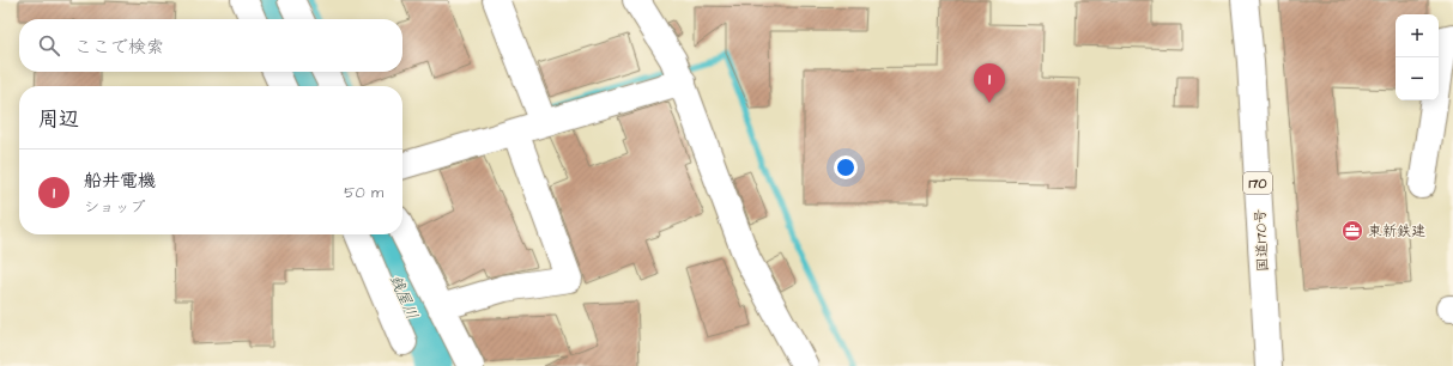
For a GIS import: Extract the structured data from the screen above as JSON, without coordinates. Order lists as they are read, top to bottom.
{
  "streets": {
    "main road": ["170", "国道170号"]
  },
  "water": ["銭屋川"],
  "places": {
    "office": ["東新鉄建"]
  },
  "page": {
    "map_buttons": ["+", "−"],
    "search": "ここで検索",
    "pins": "1",
    "heading": "周辺",
    "list": [
      {
        "mark": "1",
        "name": "船井電機",
        "note": "ショップ",
        "value": "50 m"
      }
    ]
  }
}
